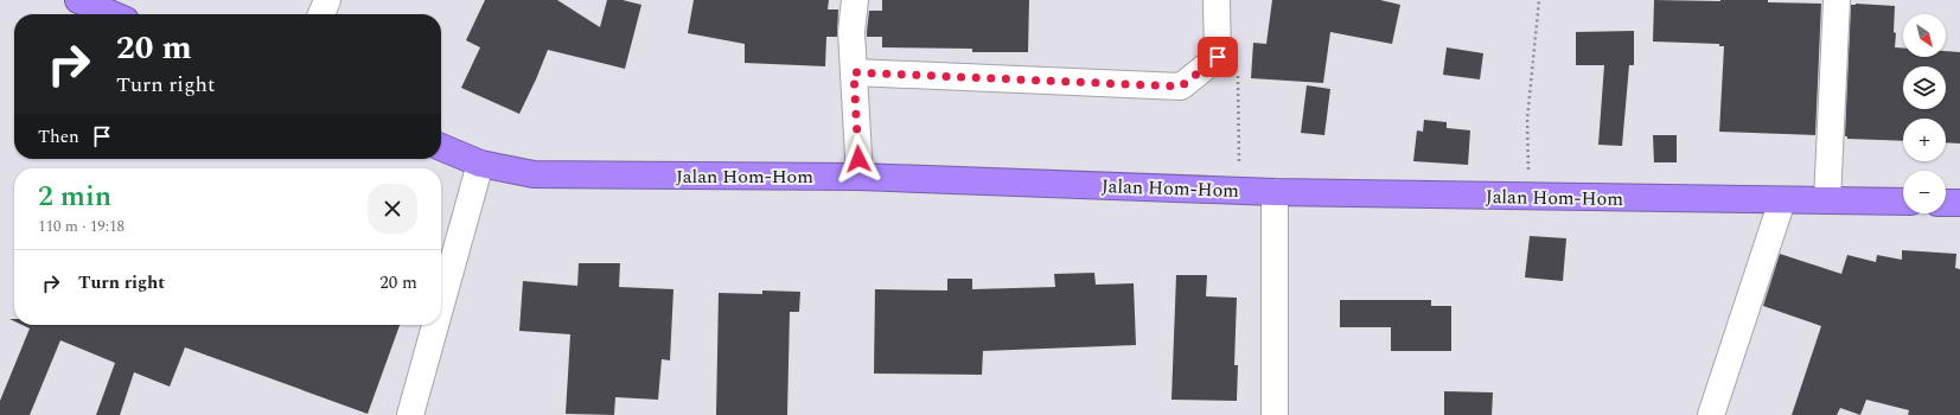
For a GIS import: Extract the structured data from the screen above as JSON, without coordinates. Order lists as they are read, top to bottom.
{
  "streets": {
    "highway": ["Jalan Hom-Hom"]
  },
  "north": "bottom right",
  "page": {
    "map_buttons": ["+", "−"],
    "turn": ["20 m", "Turn right"],
    "then": "Then",
    "heading": ["2 min", "110 m · 19:18"],
    "list": [
      {
        "name": "Turn right",
        "value": "20 m"
      }
    ]
  }
}
